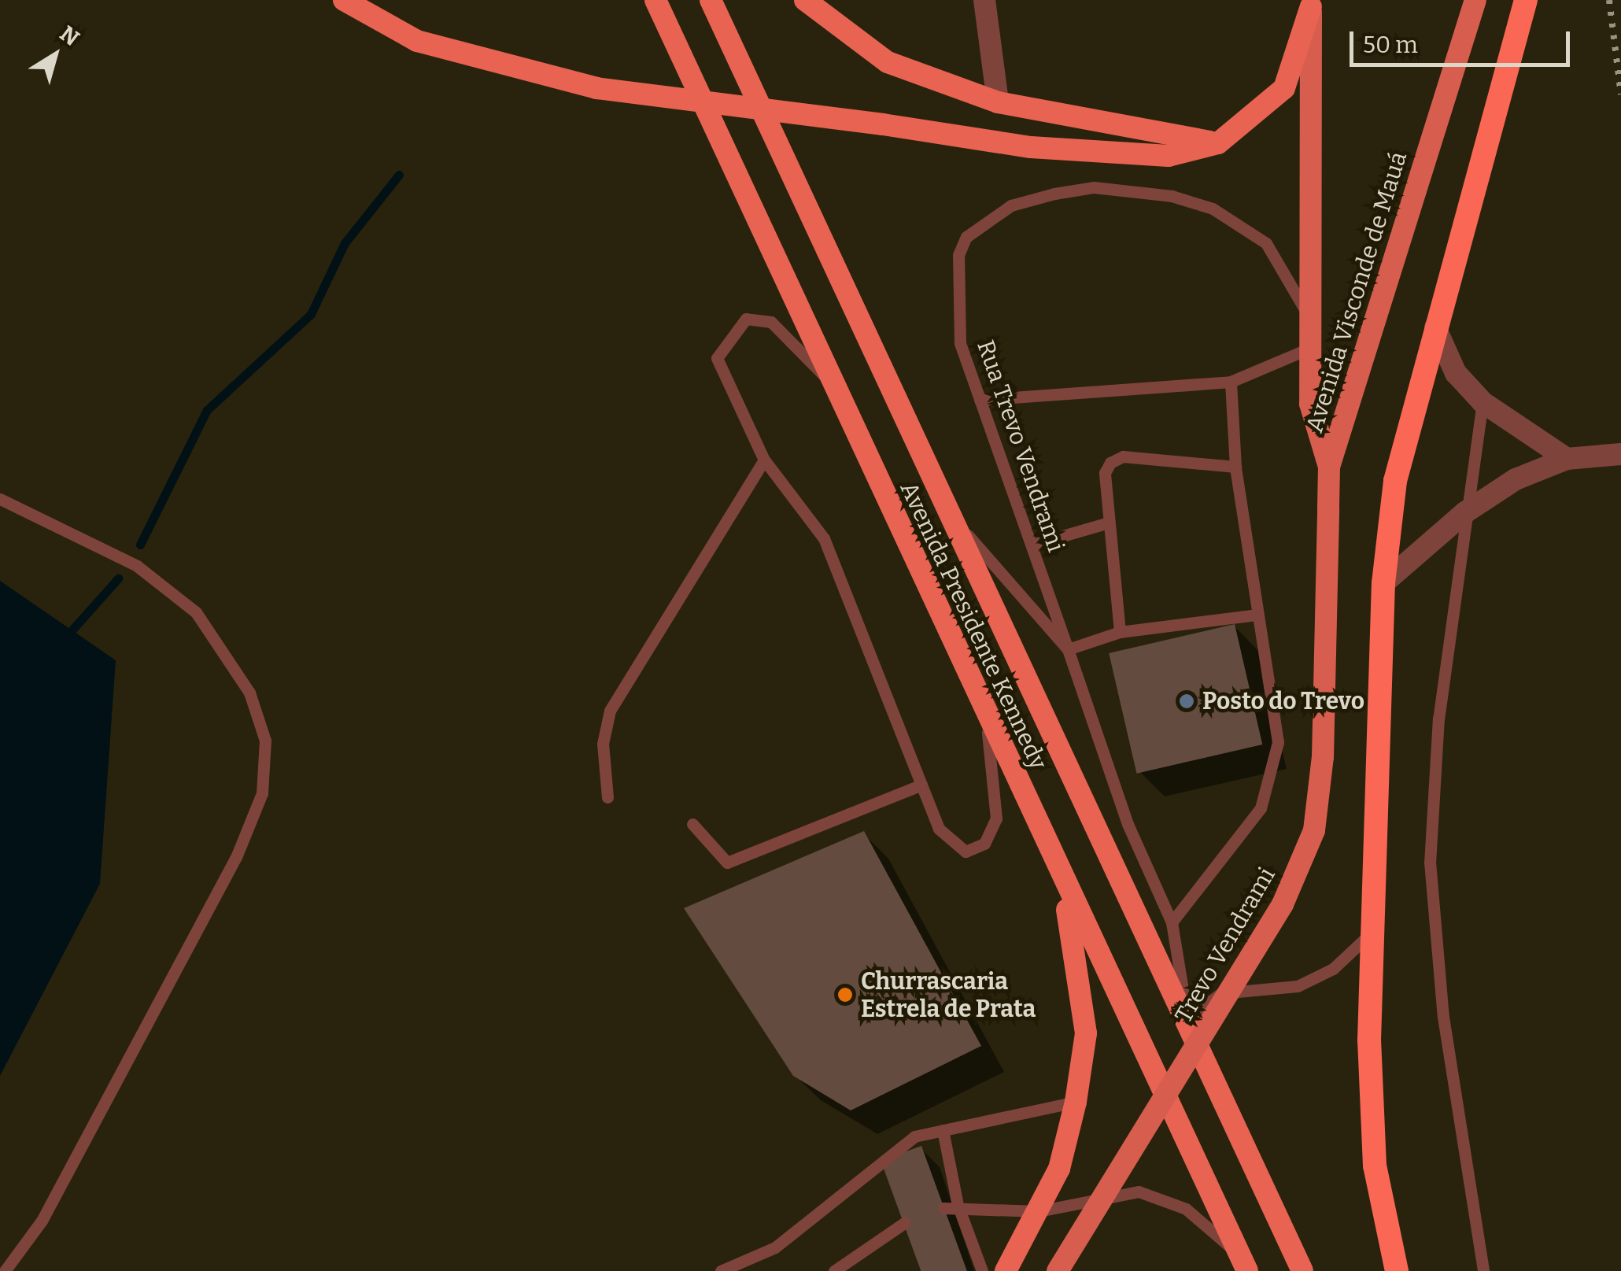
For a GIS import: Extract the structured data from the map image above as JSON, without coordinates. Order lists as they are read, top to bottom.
{
  "streets": {
    "highway": ["Avenida Presidente Kennedy"],
    "main road": ["Avenida Visconde de Mauá", "Trevo Vendrami"],
    "lane": ["Rua Trevo Vendrami"]
  },
  "crossings": [
    ["Avenida Visconde de Mauá", "Rua Trevo Vendrami"],
    ["Avenida Visconde de Mauá", "Trevo Vendrami"],
    ["Rua Trevo Vendrami", "Avenida Presidente Kennedy"]
  ],
  "places": ["Posto do Trevo", "Churrascaria Estrela de Prata"],
  "scale_bar": "50 m",
  "north": "top right"
}
